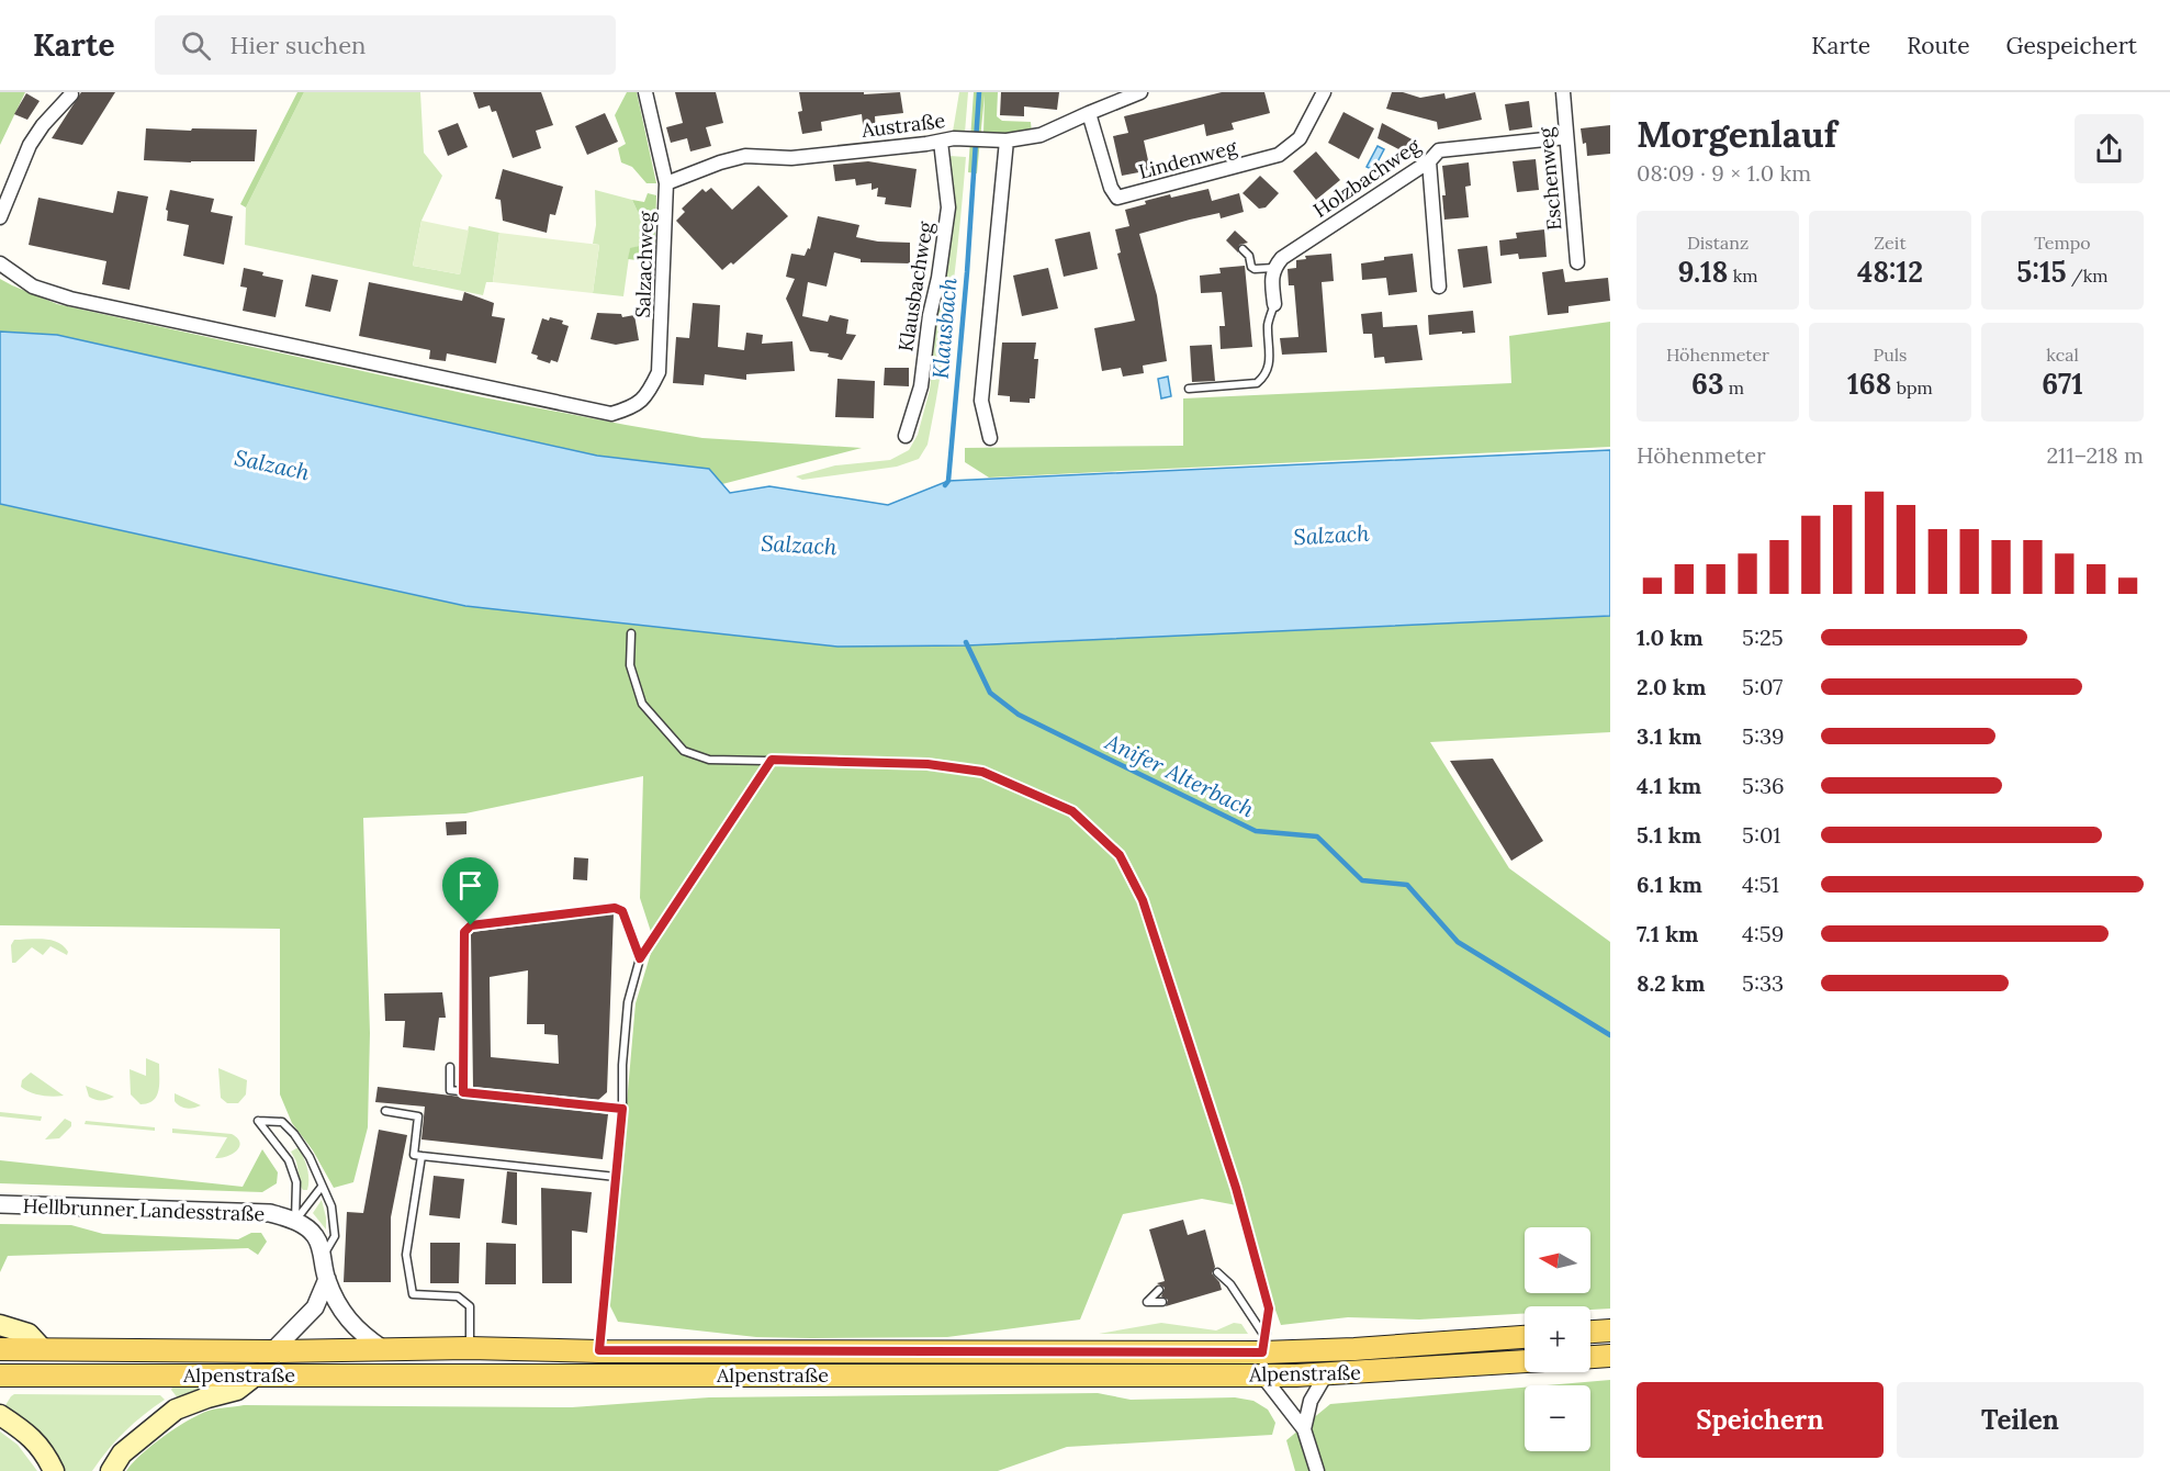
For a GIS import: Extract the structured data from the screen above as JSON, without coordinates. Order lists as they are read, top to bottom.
{
  "streets": {
    "main road": ["Alpenstraße"],
    "street": [
      "Austraße",
      "Lindenweg",
      "Holzbachweg",
      "Eschenweg",
      "Salzachweg",
      "Klausbachweg",
      "Hellbrunner Landesstraße"
    ]
  },
  "crossings": [
    ["Austraße", "Lindenweg"],
    ["Austraße", "Salzachweg"],
    ["Austraße", "Klausbachweg"],
    ["Holzbachweg", "Eschenweg"]
  ],
  "water": ["Klausbach", "Salzach", "Anifer Alterbach"],
  "north": "left",
  "page": {
    "header": "Karte",
    "search": "Hier suchen",
    "nav": ["Karte", "Route", "Gespeichert"],
    "heading": ["Morgenlauf", "08:09 · 9 × 1.0 km"],
    "stats": [
      ["Distanz", "9.18 km"],
      ["Zeit", "48:12"],
      ["Tempo", "5:15 /km"],
      ["Höhenmeter", "63 m"],
      ["Puls", "168 bpm"],
      ["kcal", "671"]
    ],
    "chart": ["Höhenmeter", "211–218 m"],
    "list": [
      {
        "name": "1.0 km",
        "note": "5:25"
      },
      {
        "name": "2.0 km",
        "note": "5:07"
      },
      {
        "name": "3.1 km",
        "note": "5:39"
      },
      {
        "name": "4.1 km",
        "note": "5:36"
      },
      {
        "name": "5.1 km",
        "note": "5:01"
      },
      {
        "name": "6.1 km",
        "note": "4:51"
      },
      {
        "name": "7.1 km",
        "note": "4:59"
      },
      {
        "name": "8.2 km",
        "note": "5:33"
      }
    ],
    "map_buttons": ["+", "−"],
    "buttons": ["Speichern", "Teilen"]
  }
}
